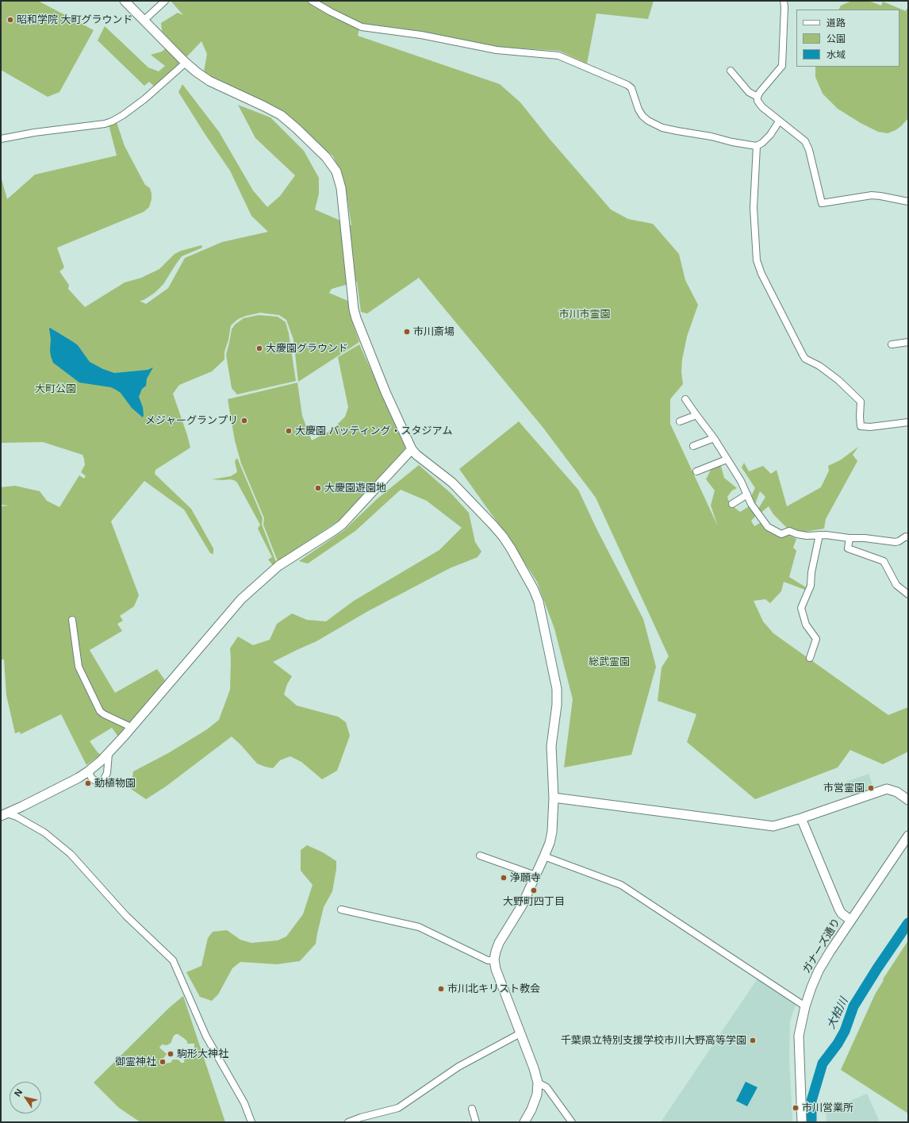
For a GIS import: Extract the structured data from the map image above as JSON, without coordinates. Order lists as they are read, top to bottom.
{
  "streets": {
    "street": ["ガナーズ通り"]
  },
  "water": ["大柏川"],
  "parks": ["市川市霊園", "大町公園", "総武霊園"],
  "places": [
    "昭和学院 大町グラウンド",
    "市川斎場",
    "大慶園グラウンド",
    "メジャーグランプリ",
    "大慶園 バッティング・スタジアム",
    "大慶園遊園地",
    "動植物園",
    "市営霊園",
    "浄願寺",
    "大野町四丁目",
    "市川北キリスト教会",
    "千葉県立特別支援学校市川大野高等学園",
    "駒形大神社",
    "御霊神社",
    "市川営業所"
  ],
  "legend": ["道路", "公園", "水域"],
  "north": "top left"
}
